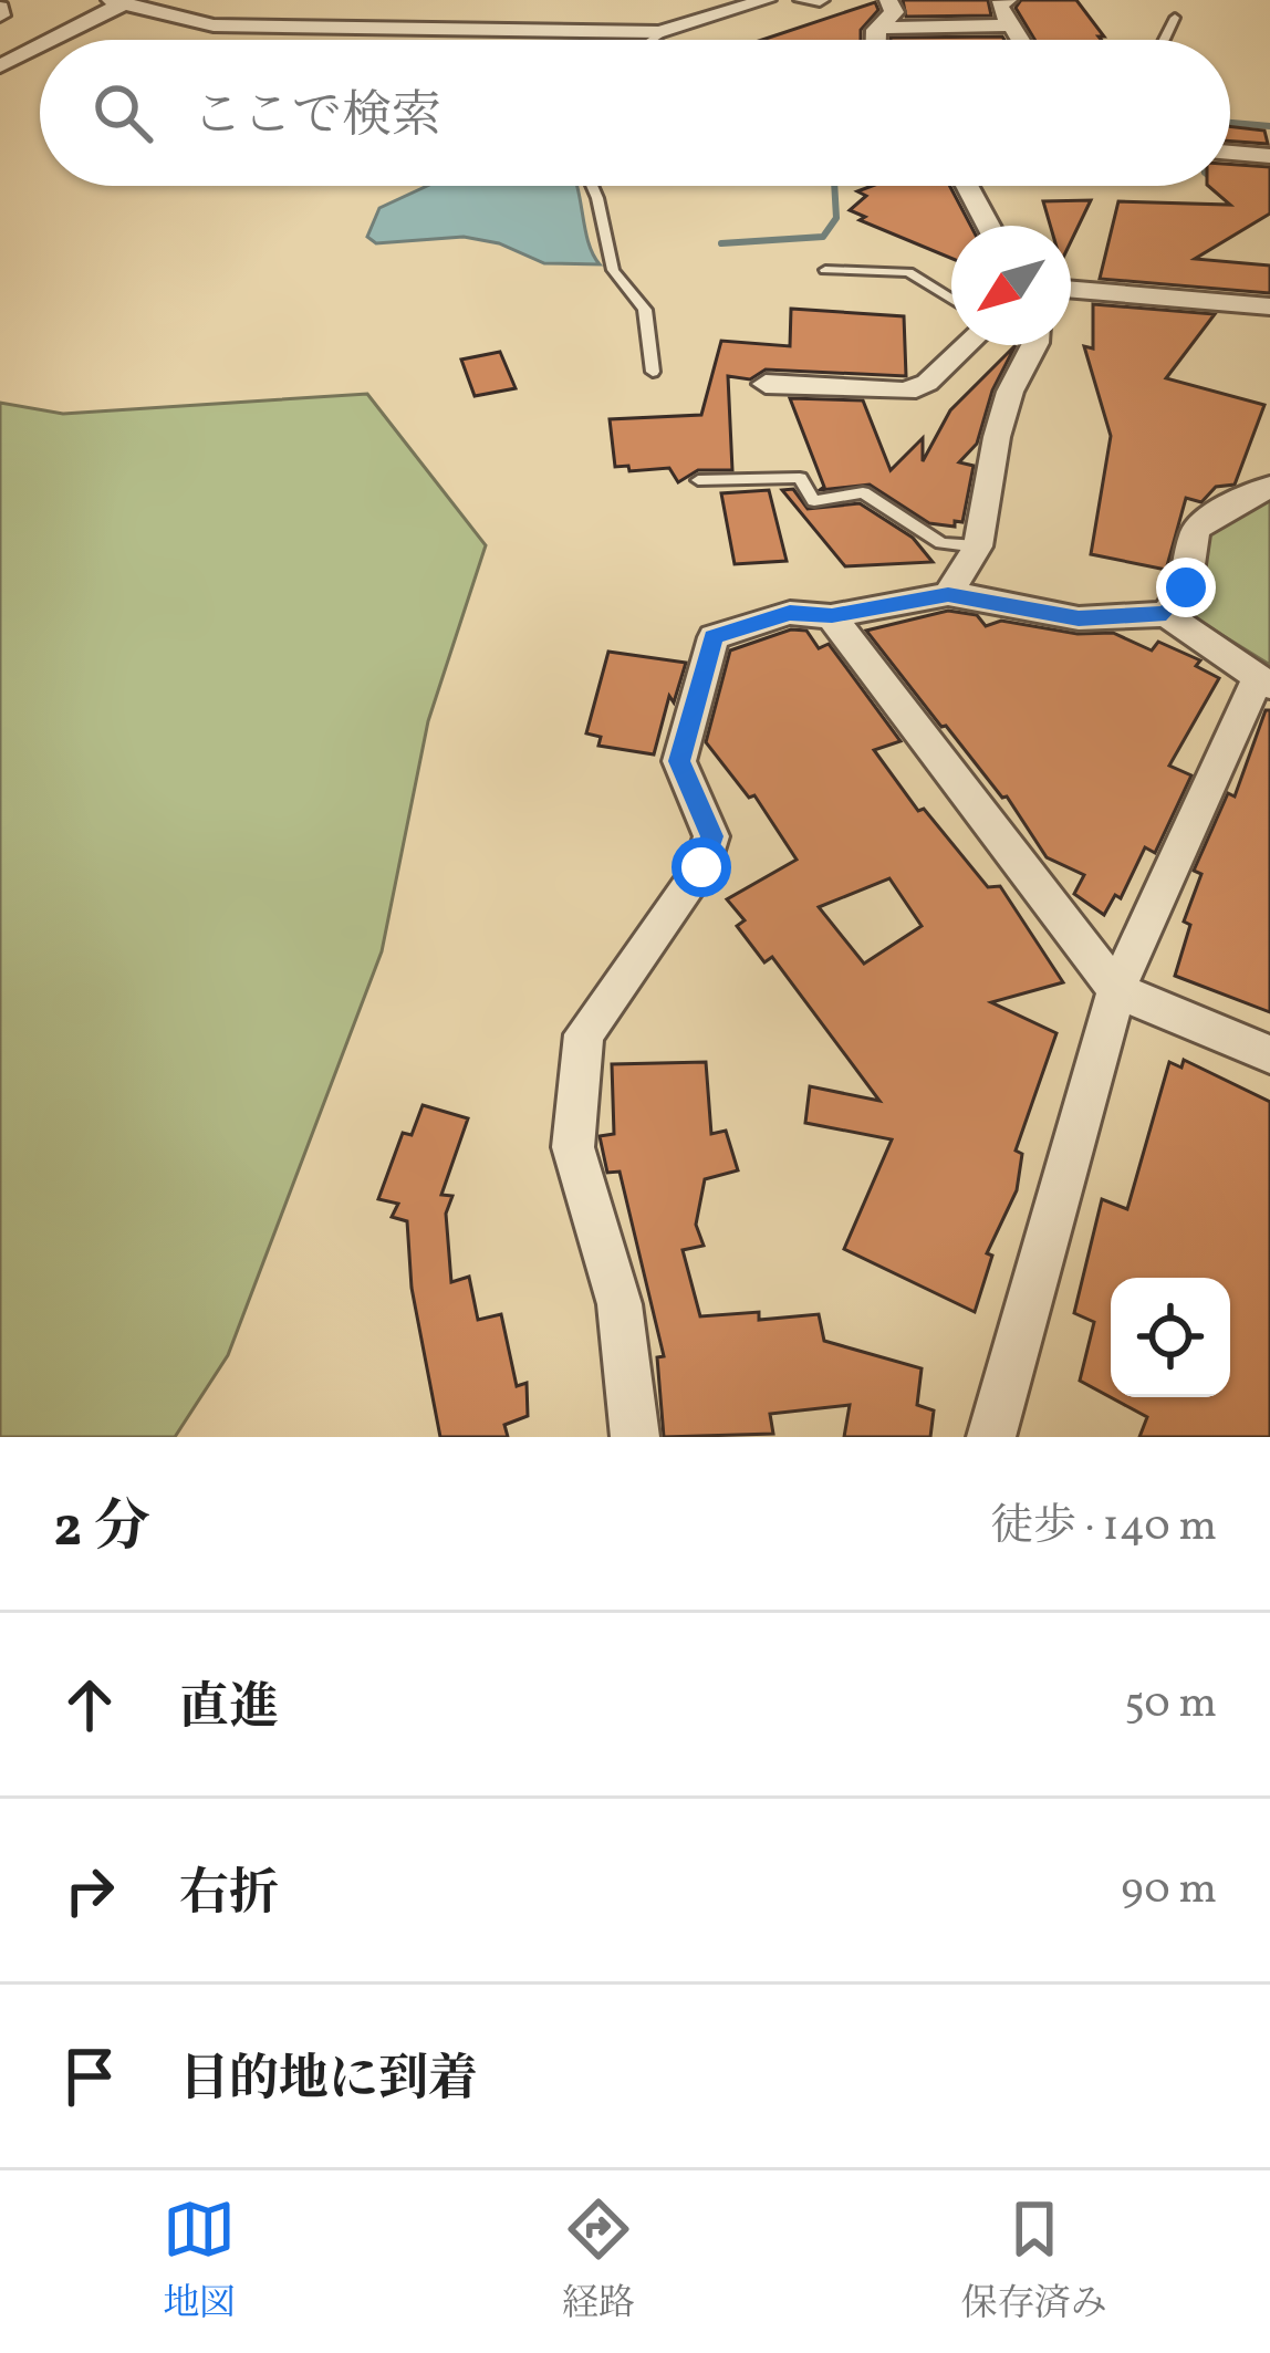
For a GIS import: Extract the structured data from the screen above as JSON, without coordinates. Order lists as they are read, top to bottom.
{
  "north": "bottom left",
  "page": {
    "search": "ここで検索",
    "heading": ["2 分", "徒歩 · 140 m"],
    "list": [
      ["直進", "50 m"],
      ["右折", "90 m"],
      "目的地に到着"
    ],
    "nav": ["地図", "経路", "保存済み"]
  }
}
